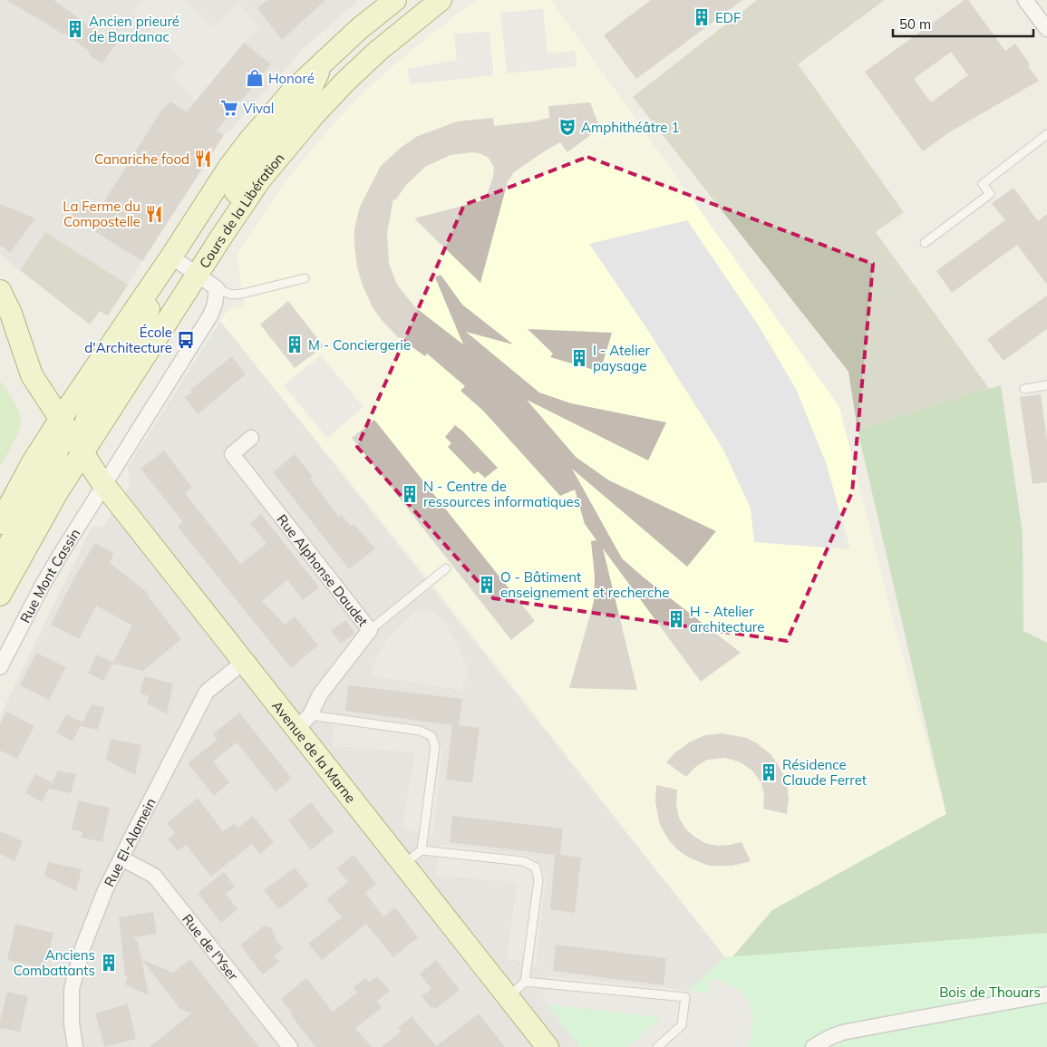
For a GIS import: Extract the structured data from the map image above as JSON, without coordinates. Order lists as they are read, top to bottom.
{
  "streets": {
    "main road": ["Cours de la Libération", "Avenue de la Marne"],
    "street": [
      "Rue Alphonse Daudet",
      "Rue Mont Cassin",
      "Rue El-Alamein",
      "Rue de l'Yser"
    ]
  },
  "crossings": [
    ["Cours de la Libération", "Avenue de la Marne"],
    ["Rue Alphonse Daudet", "Avenue de la Marne"],
    ["Rue Mont Cassin", "Avenue de la Marne"],
    ["Avenue de la Marne", "Rue El-Alamein"],
    ["Rue El-Alamein", "Rue de l'Yser"]
  ],
  "parks": ["Bois de Thouars"],
  "places": {
    "building": [
      "EDF",
      "Ancien prieuré de Bardanac",
      "M - Conciergerie",
      "I - Atelier paysage",
      "N - Centre de ressources informatiques",
      "O - Bâtiment enseignement et recherche",
      "H - Atelier architecture",
      "Résidence Claude Ferret",
      "Anciens Combattants"
    ],
    "shop": ["Honoré"],
    "supermarket": ["Vival"],
    "theatre": ["Amphithéâtre 1"],
    "restaurant": ["Canariche food", "La Ferme du Compostelle"],
    "bus stop": ["École d'Architecture"]
  },
  "scale_bar": "50 m"
}
